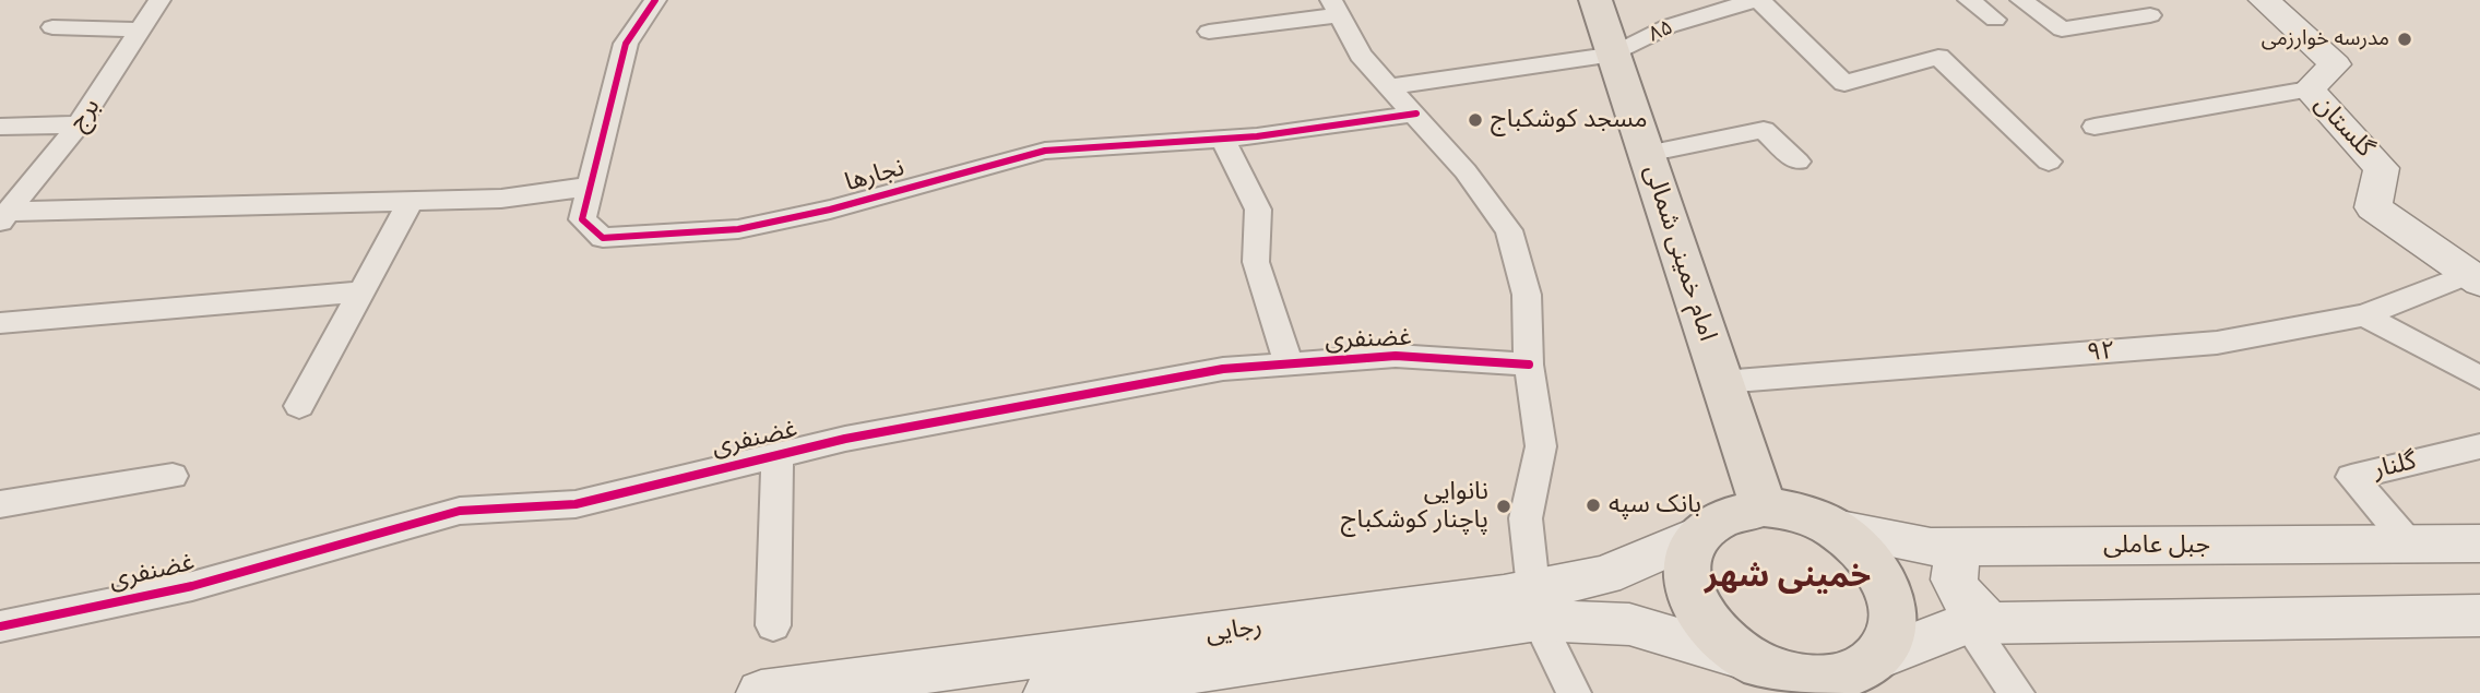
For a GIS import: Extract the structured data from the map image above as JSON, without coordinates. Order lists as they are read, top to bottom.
{
  "streets": {
    "main road": ["امام خمینی شمالی", "جبل عاملی", "رجایی"],
    "street": [
      "۸۵",
      "برج",
      "گلستان",
      "نجارها",
      "غضنفری",
      "۹۲",
      "گلنار"
    ]
  },
  "crossings": [
    ["۸۵", "امام خمینی شمالی"],
    ["گلستان", "۹۲"],
    ["امام خمینی شمالی", "۹۲"],
    ["امام خمینی شمالی", "جبل عاملی"],
    ["امام خمینی شمالی", "رجایی"],
    ["گلنار", "جبل عاملی"],
    ["جبل عاملی", "رجایی"]
  ],
  "districts": ["خمینی شهر"],
  "places": [
    "مدرسه خوارزمی",
    "مسجد کوشکباج",
    "بانک سپه",
    "نانوایی پاچنار کوشکباج"
  ]
}
